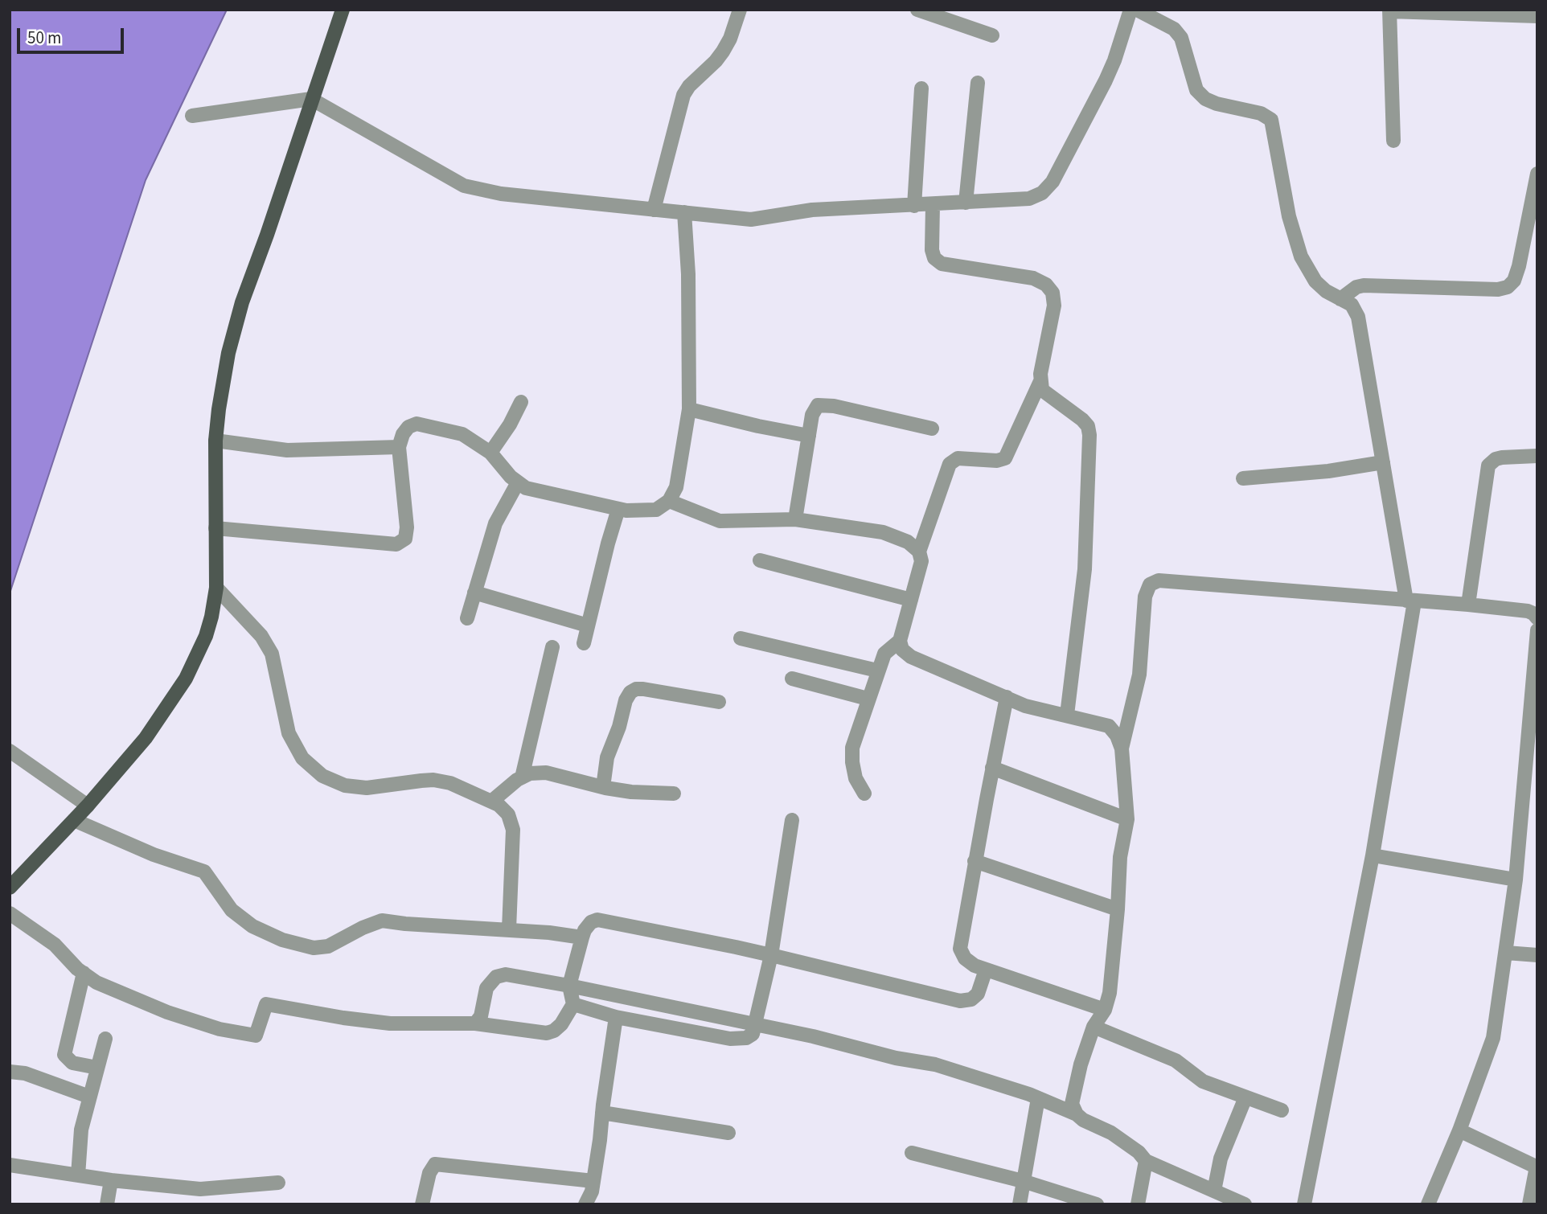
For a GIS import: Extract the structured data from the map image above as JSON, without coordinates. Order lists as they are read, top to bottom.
{
  "scale_bar": "50 m"
}
